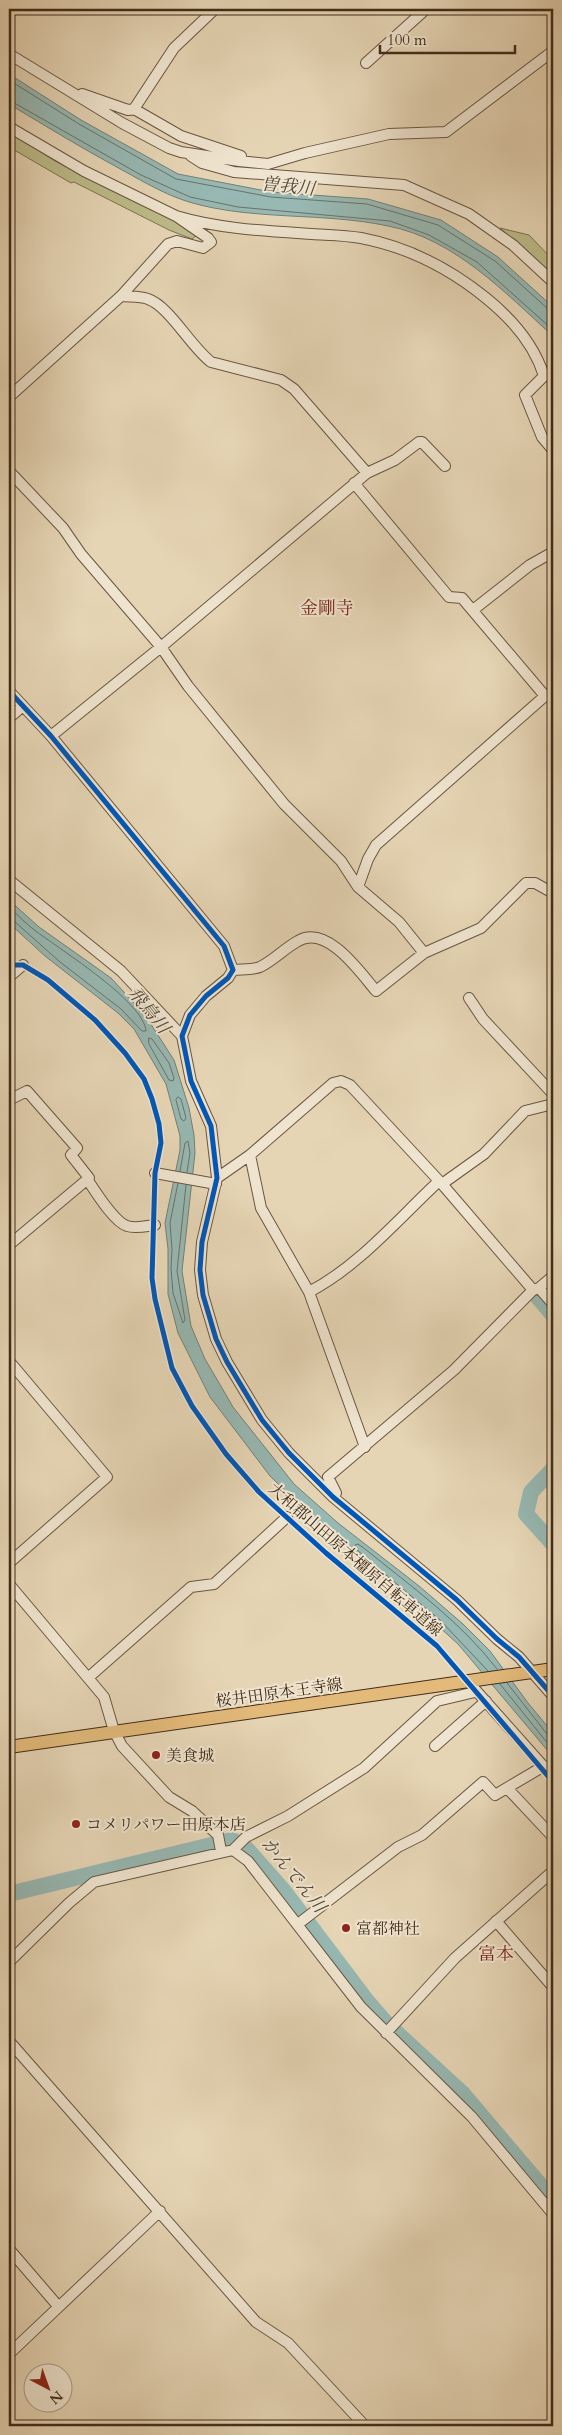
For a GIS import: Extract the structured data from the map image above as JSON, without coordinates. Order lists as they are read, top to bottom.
{
  "streets": {
    "main road": ["桜井田原本王寺線"],
    "cycle path": ["大和郡山田原本橿原自転車道線"]
  },
  "districts": ["金剛寺", "富本"],
  "water": ["曽我川", "飛鳥川", "かんでん川"],
  "places": ["美食城", "コメリパワー田原本店", "富都神社"],
  "scale_bar": "100 m",
  "north": "bottom right"
}
